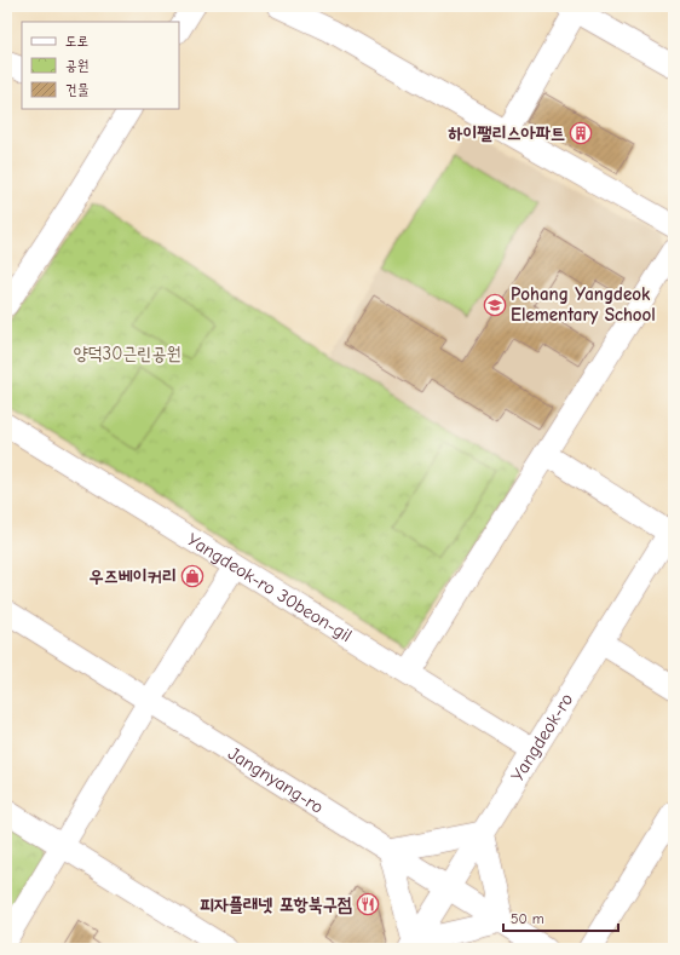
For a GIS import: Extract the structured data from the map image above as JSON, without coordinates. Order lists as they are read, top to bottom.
{
  "streets": {
    "street": ["Yangdeok-ro 30beon-gil", "Yangdeok-ro", "Jangnyang-ro"]
  },
  "crossings": [
    ["Yangdeok-ro 30beon-gil", "Yangdeok-ro"],
    ["Yangdeok-ro", "Jangnyang-ro"]
  ],
  "parks": ["양덕30근린공원"],
  "places": {
    "building": ["하이팰리스아파트"],
    "school or university": ["Pohang Yangdeok Elementary School"],
    "shop": ["우즈베이커리"],
    "restaurant": ["피자플래넷 포항북구점"]
  },
  "legend": ["도로", "공원", "건물"],
  "scale_bar": "50 m"
}
